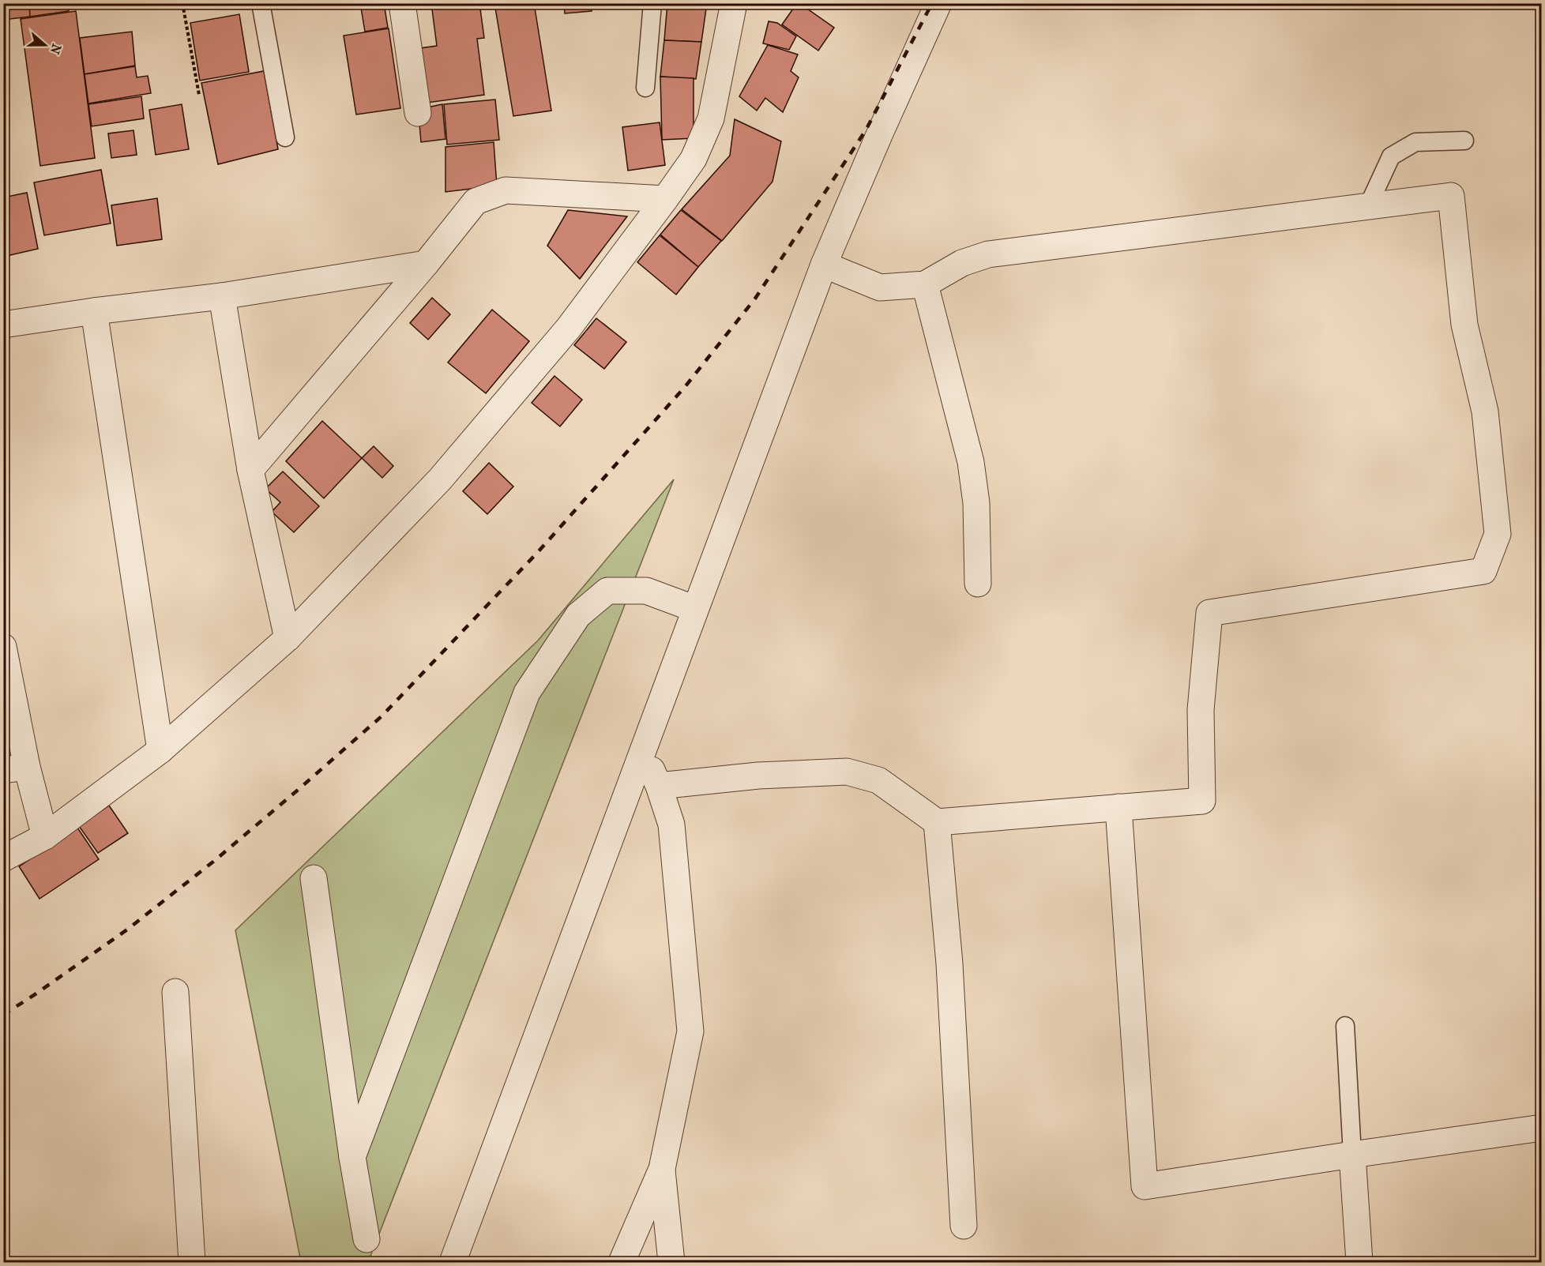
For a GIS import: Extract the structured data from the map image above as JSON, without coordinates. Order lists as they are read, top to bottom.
{
  "north": "right"
}
